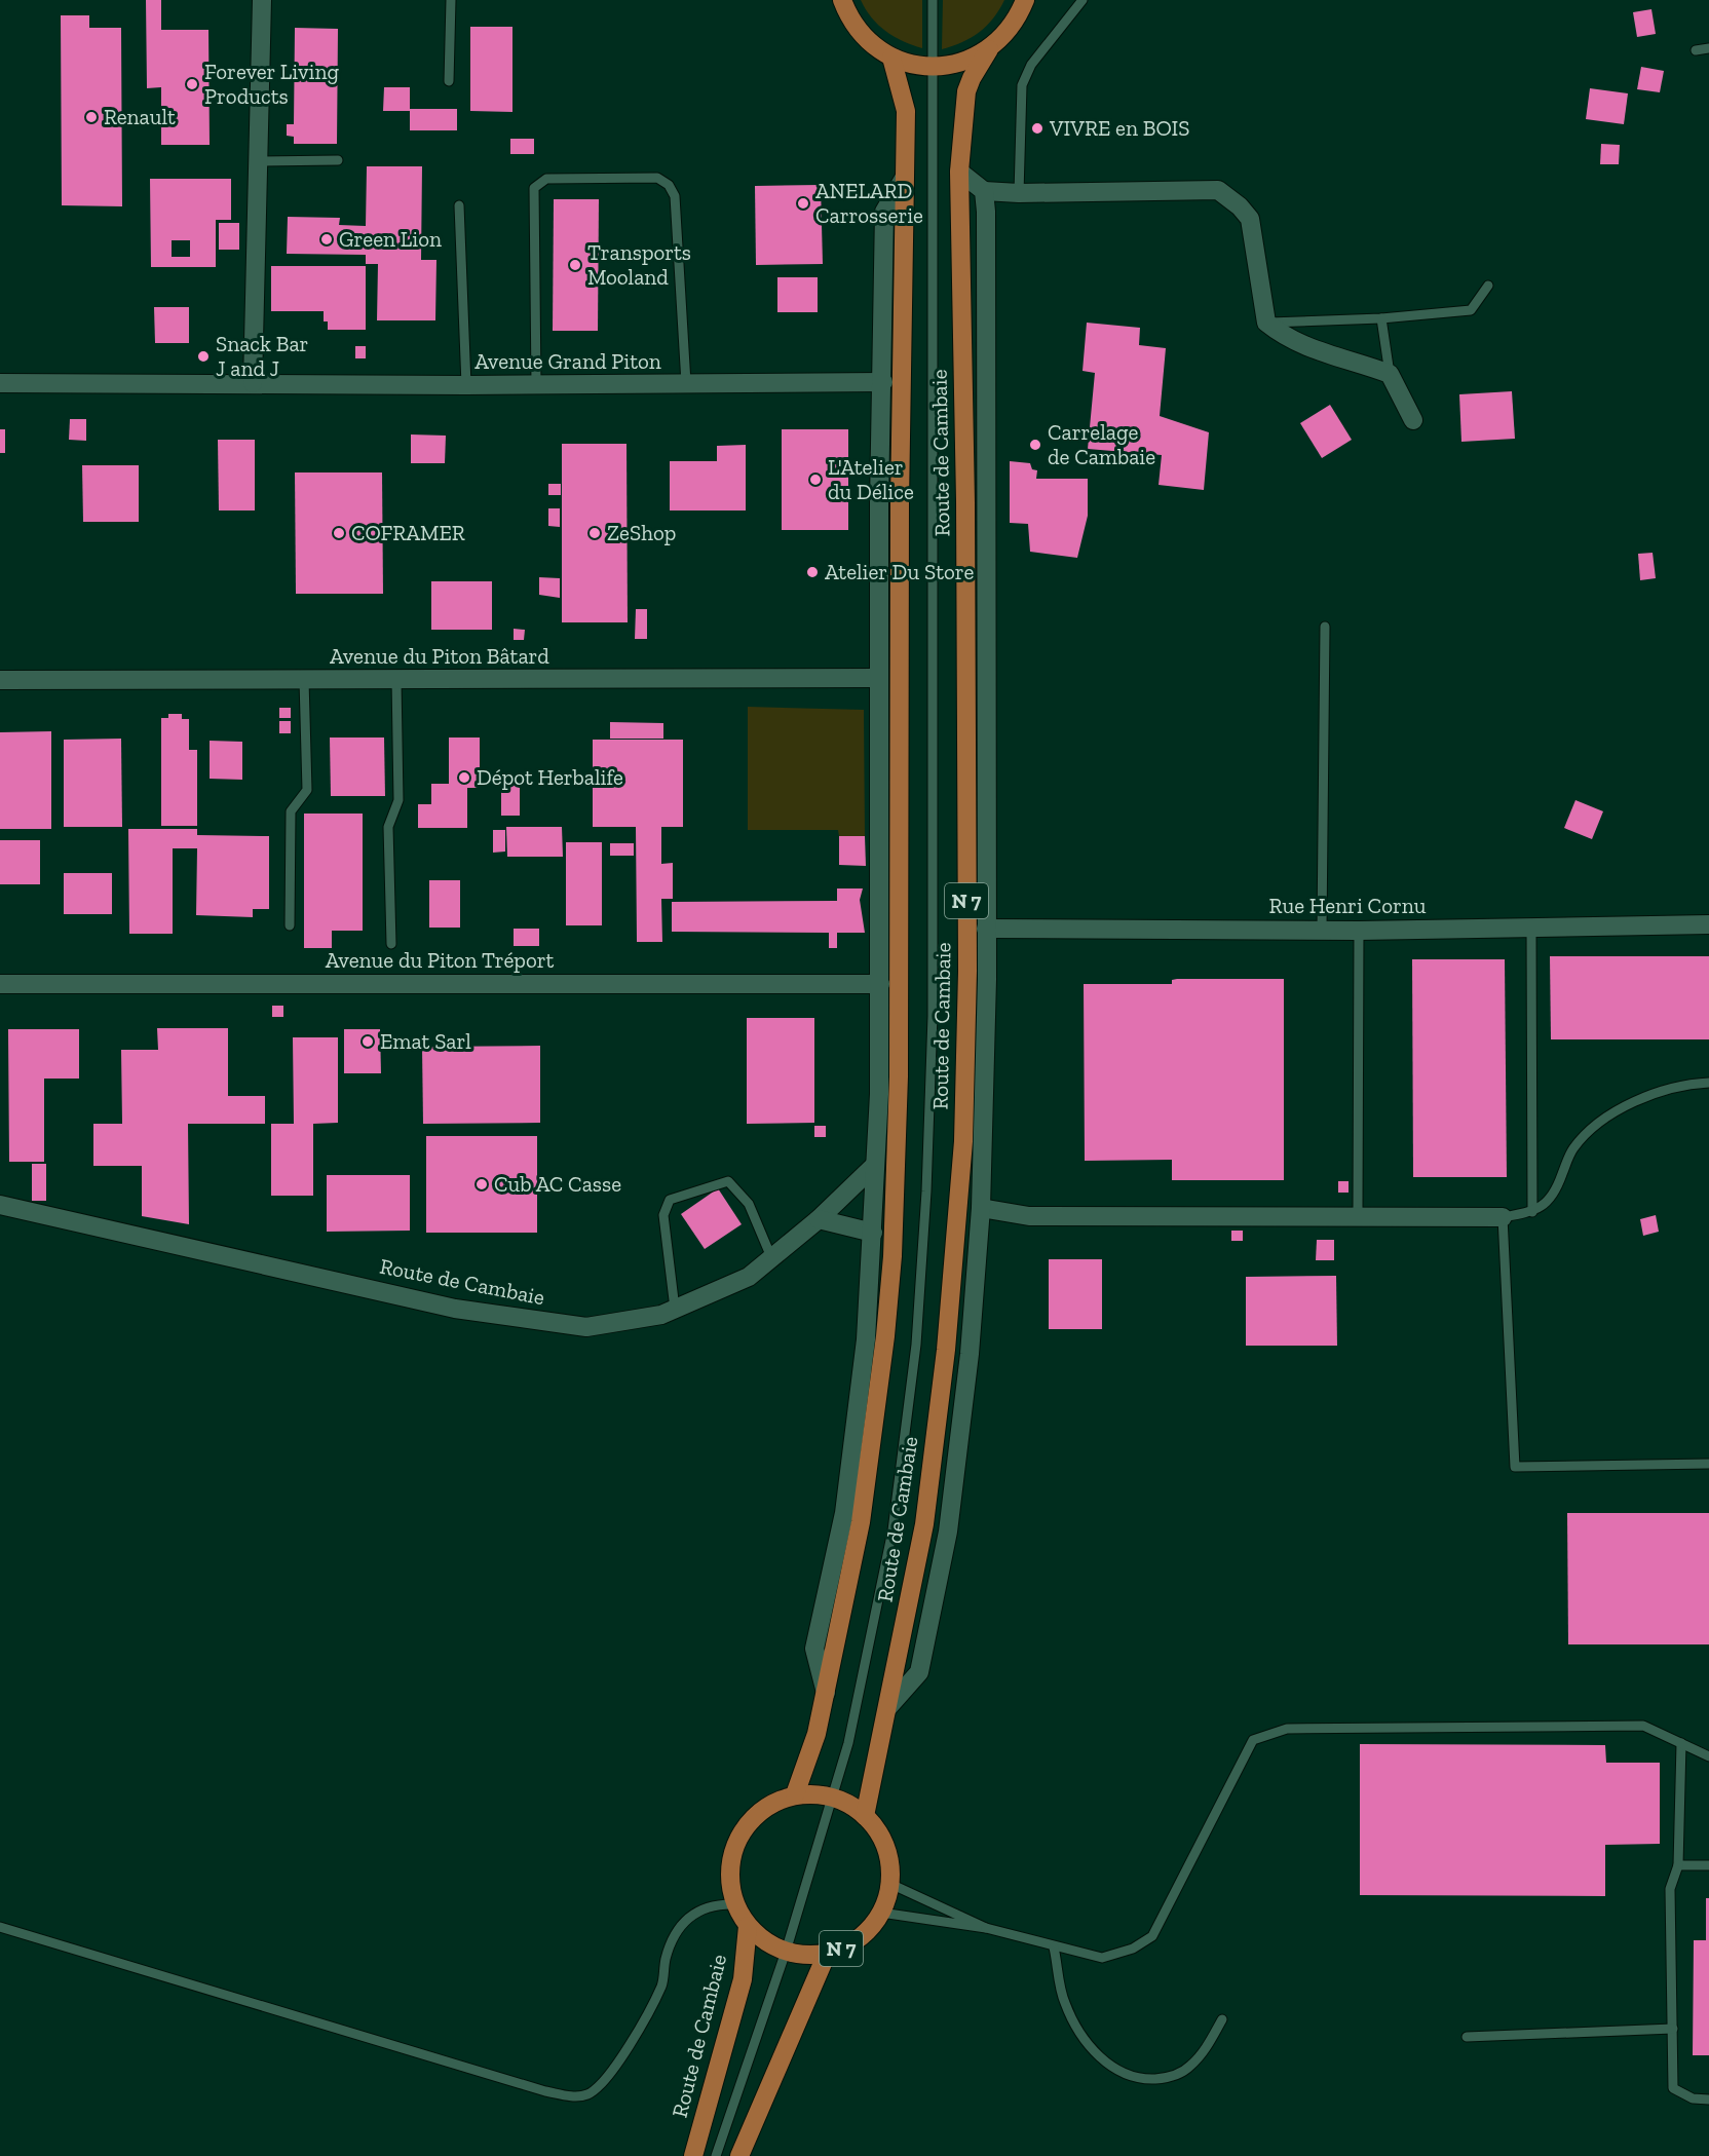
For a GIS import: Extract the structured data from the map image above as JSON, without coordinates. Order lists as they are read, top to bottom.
{
  "streets": {
    "main road": ["Route de Cambaie", "N 7"],
    "street": [
      "Avenue Grand Piton",
      "Avenue du Piton Bâtard",
      "Rue Henri Cornu",
      "Avenue du Piton Tréport"
    ]
  },
  "crossings": [
    ["Route de Cambaie", "N 7"]
  ],
  "places": [
    "Forever Living Products",
    "Renault",
    "VIVRE en BOIS",
    "ANELARD Carrosserie",
    "Green Lion",
    "Transports Mooland",
    "Snack Bar J and J",
    "Carrelage de Cambaie",
    "L'Atelier du Délice",
    "COFRAMER",
    "ZeShop",
    "Atelier Du Store",
    "Dépot Herbalife",
    "Emat Sarl",
    "Cub AC Casse"
  ]
}
